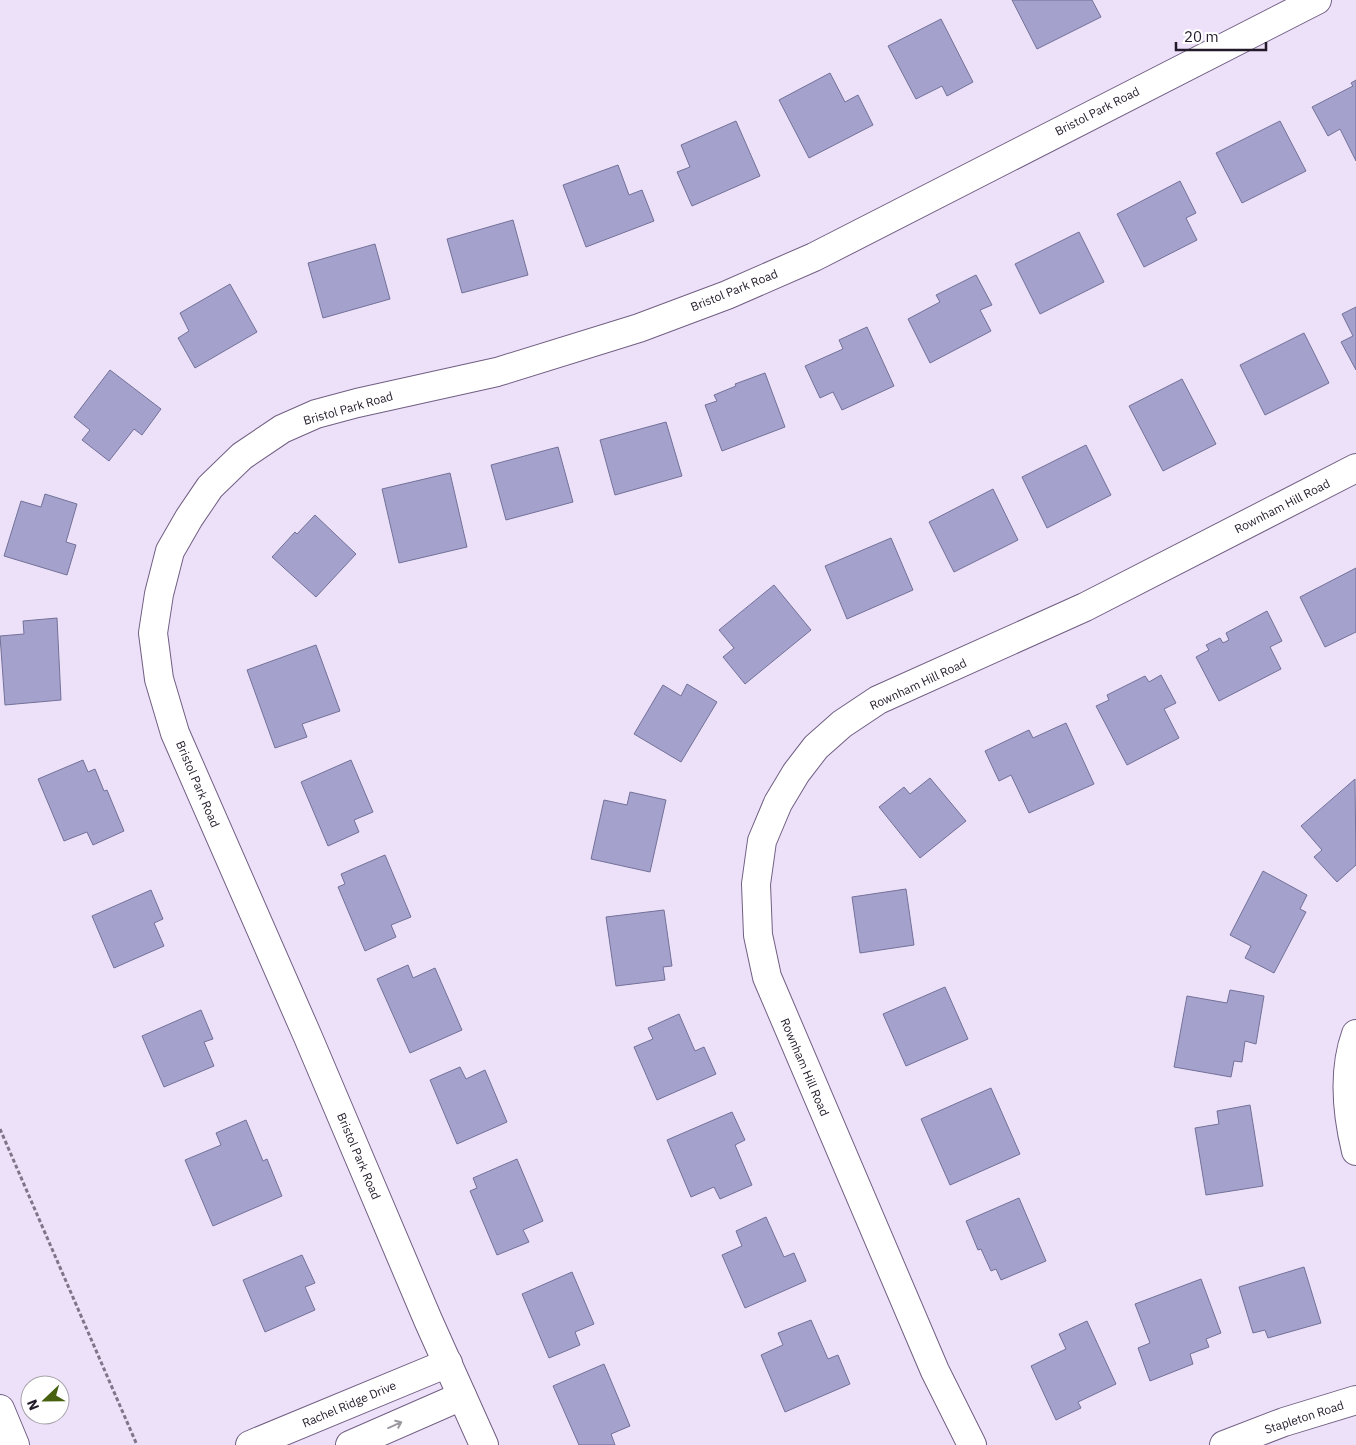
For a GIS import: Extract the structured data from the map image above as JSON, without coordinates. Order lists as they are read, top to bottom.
{
  "streets": {
    "street": [
      "Bristol Park Road",
      "Rownham Hill Road",
      "Rachel Ridge Drive",
      "Stapleton Road"
    ]
  },
  "crossings": [
    ["Bristol Park Road", "Rachel Ridge Drive"]
  ],
  "scale_bar": "20 m",
  "north": "left"
}
